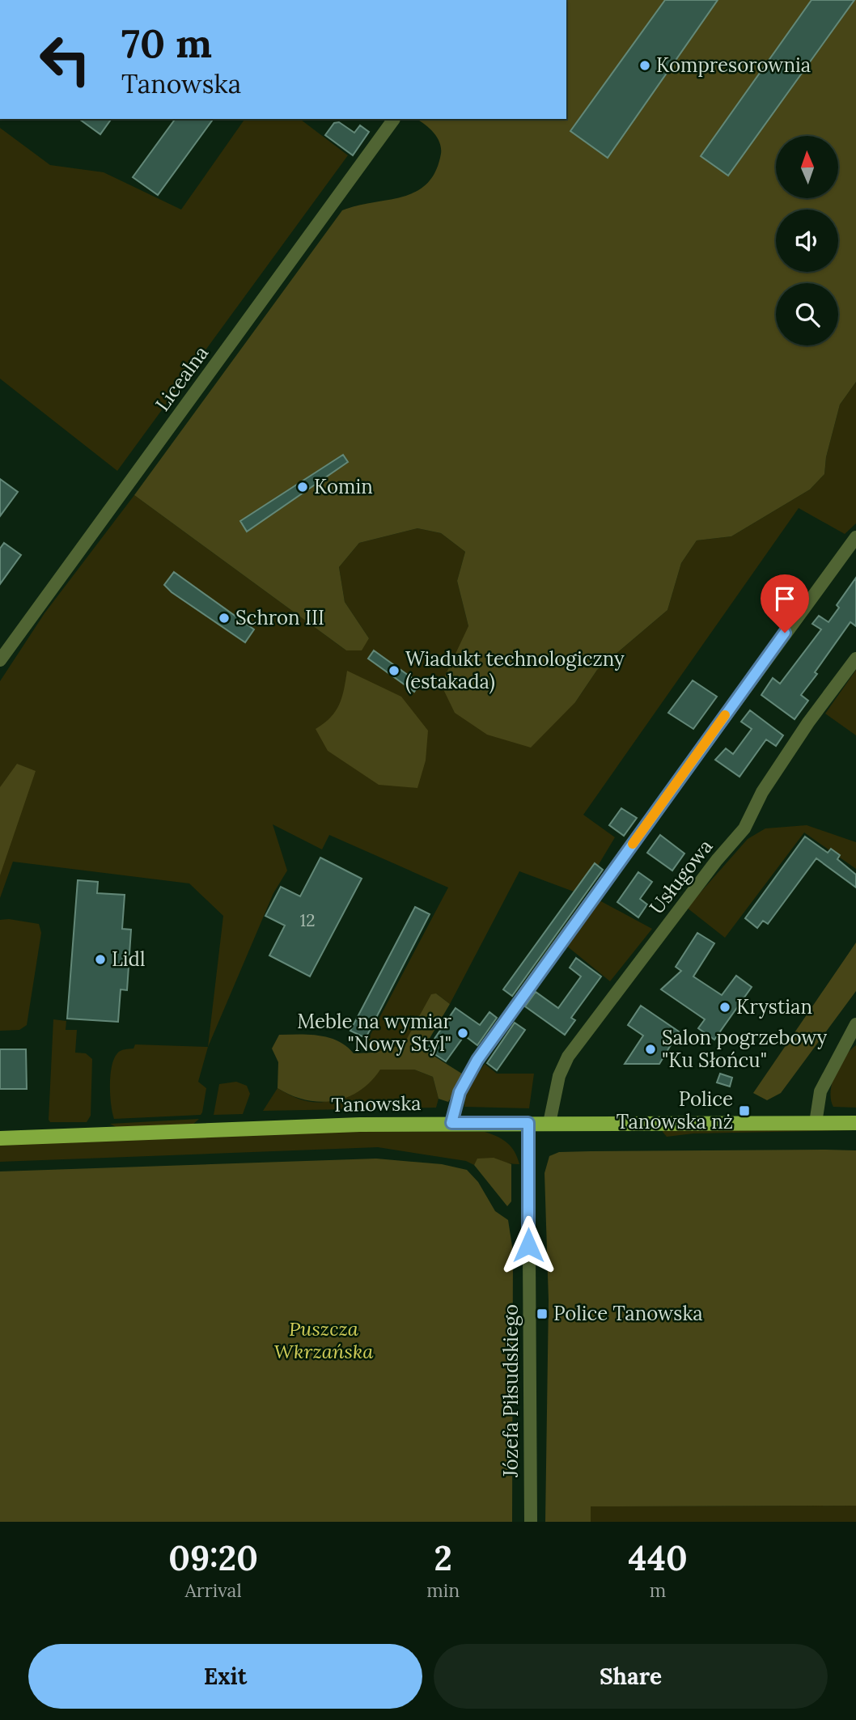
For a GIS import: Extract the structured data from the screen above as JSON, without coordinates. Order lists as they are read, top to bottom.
{
  "streets": {
    "main road": ["Tanowska"],
    "street": ["Licealna", "Usługowa", "Józefa Piłsudskiego"]
  },
  "crossings": [
    ["Usługowa", "Tanowska"],
    ["Tanowska", "Józefa Piłsudskiego"]
  ],
  "parks": ["Puszcza Wkrzańska"],
  "places": {
    "other": [
      "Kompresorownia",
      "Komin",
      "Schron III",
      "Wiadukt technologiczny (estakada)",
      "Lidl",
      "Krystian",
      "Meble na wymiar \"Nowy Styl\"",
      "Salon pogrzebowy \"Ku Słońcu\""
    ],
    "transit": ["Police Tanowska nż", "Police Tanowska"]
  },
  "house_numbers": ["12"],
  "north": "top",
  "page": {
    "turn": ["70 m", "Tanowska"],
    "eta": [
      "09:20",
      "Arrival",
      "2",
      "min",
      "440",
      "m"
    ],
    "buttons": ["Exit", "Share"]
  }
}
